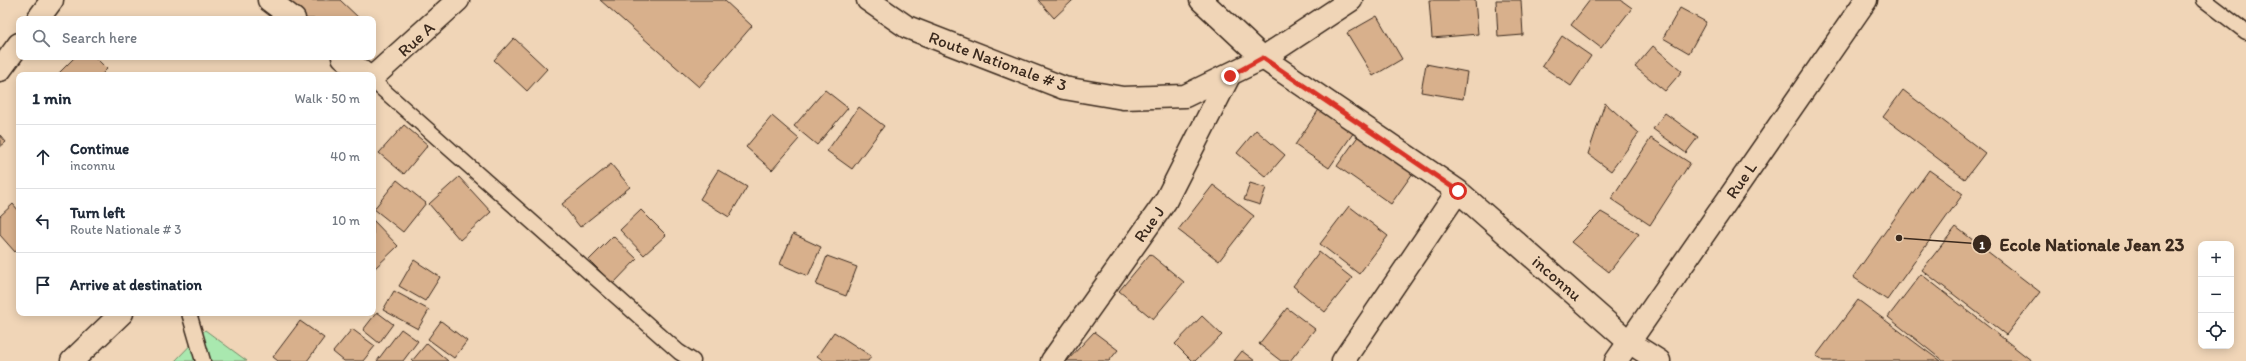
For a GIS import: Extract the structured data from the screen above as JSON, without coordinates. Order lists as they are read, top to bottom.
{
  "streets": {
    "street": [
      "Rue A",
      "Route Nationale # 3",
      "Rue L",
      "Rue J",
      "inconnu"
    ]
  },
  "crossings": [
    ["Route Nationale # 3", "Rue J"],
    ["Route Nationale # 3", "inconnu"],
    ["Rue L", "inconnu"]
  ],
  "places": ["Ecole Nationale Jean 23"],
  "page": {
    "search": "Search here",
    "heading": ["1 min", "Walk · 50 m"],
    "list": [
      ["Continue", "inconnu", "40 m"],
      ["Turn left", "Route Nationale # 3", "10 m"],
      "Arrive at destination"
    ],
    "map_buttons": ["+", "−"]
  }
}
